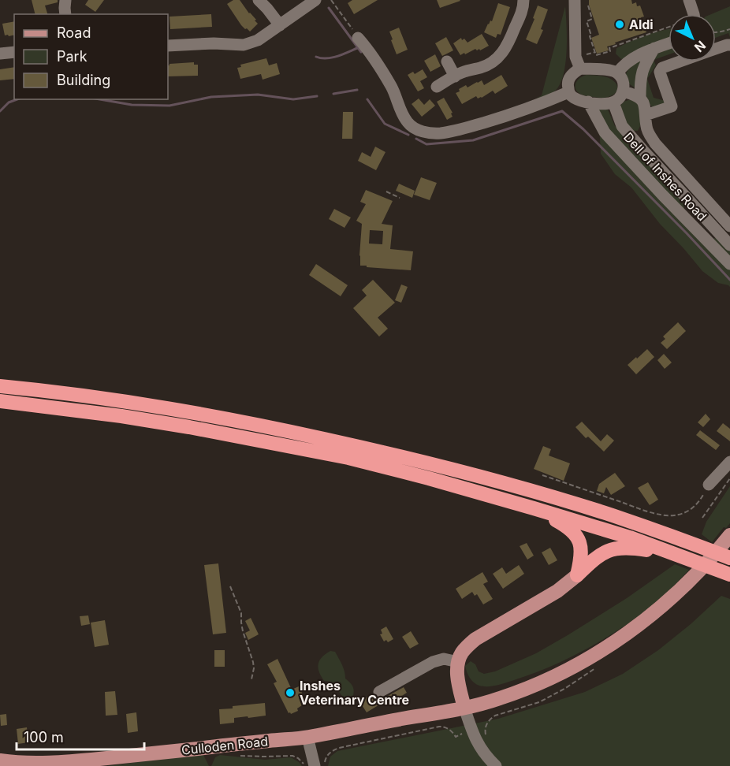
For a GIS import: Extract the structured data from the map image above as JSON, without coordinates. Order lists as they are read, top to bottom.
{
  "streets": {
    "main road": ["Culloden Road"],
    "street": ["Dell of Inshes Road"]
  },
  "places": ["Aldi", "Inshes Veterinary Centre"],
  "legend": ["Road", "Park", "Building"],
  "scale_bar": "100 m",
  "north": "bottom right"
}
